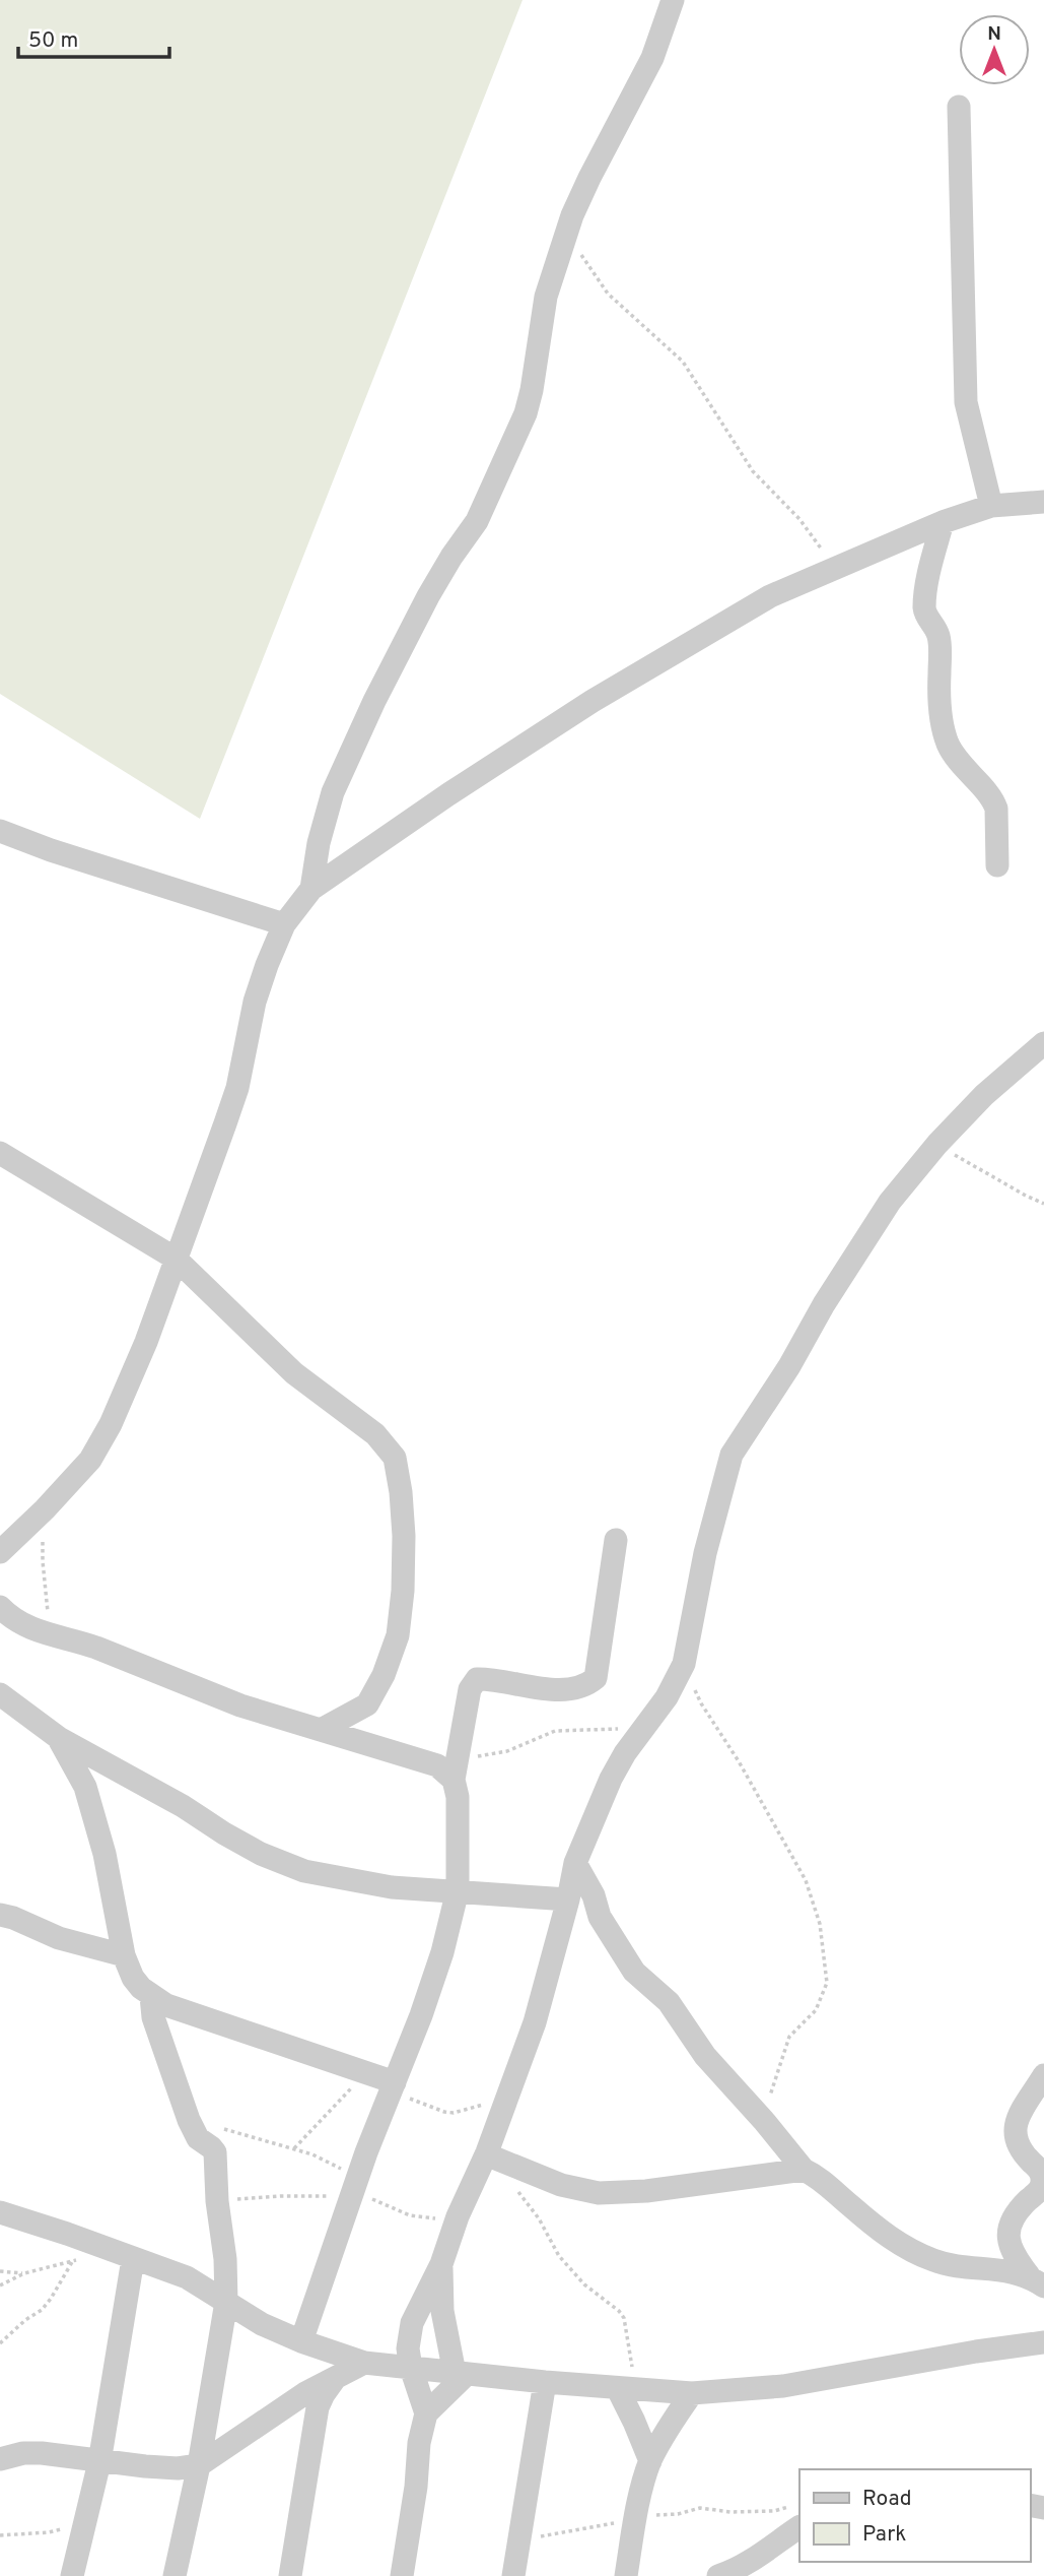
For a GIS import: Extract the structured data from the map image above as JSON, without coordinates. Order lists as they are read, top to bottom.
{
  "legend": ["Road", "Park"],
  "scale_bar": "50 m",
  "north": "top"
}
